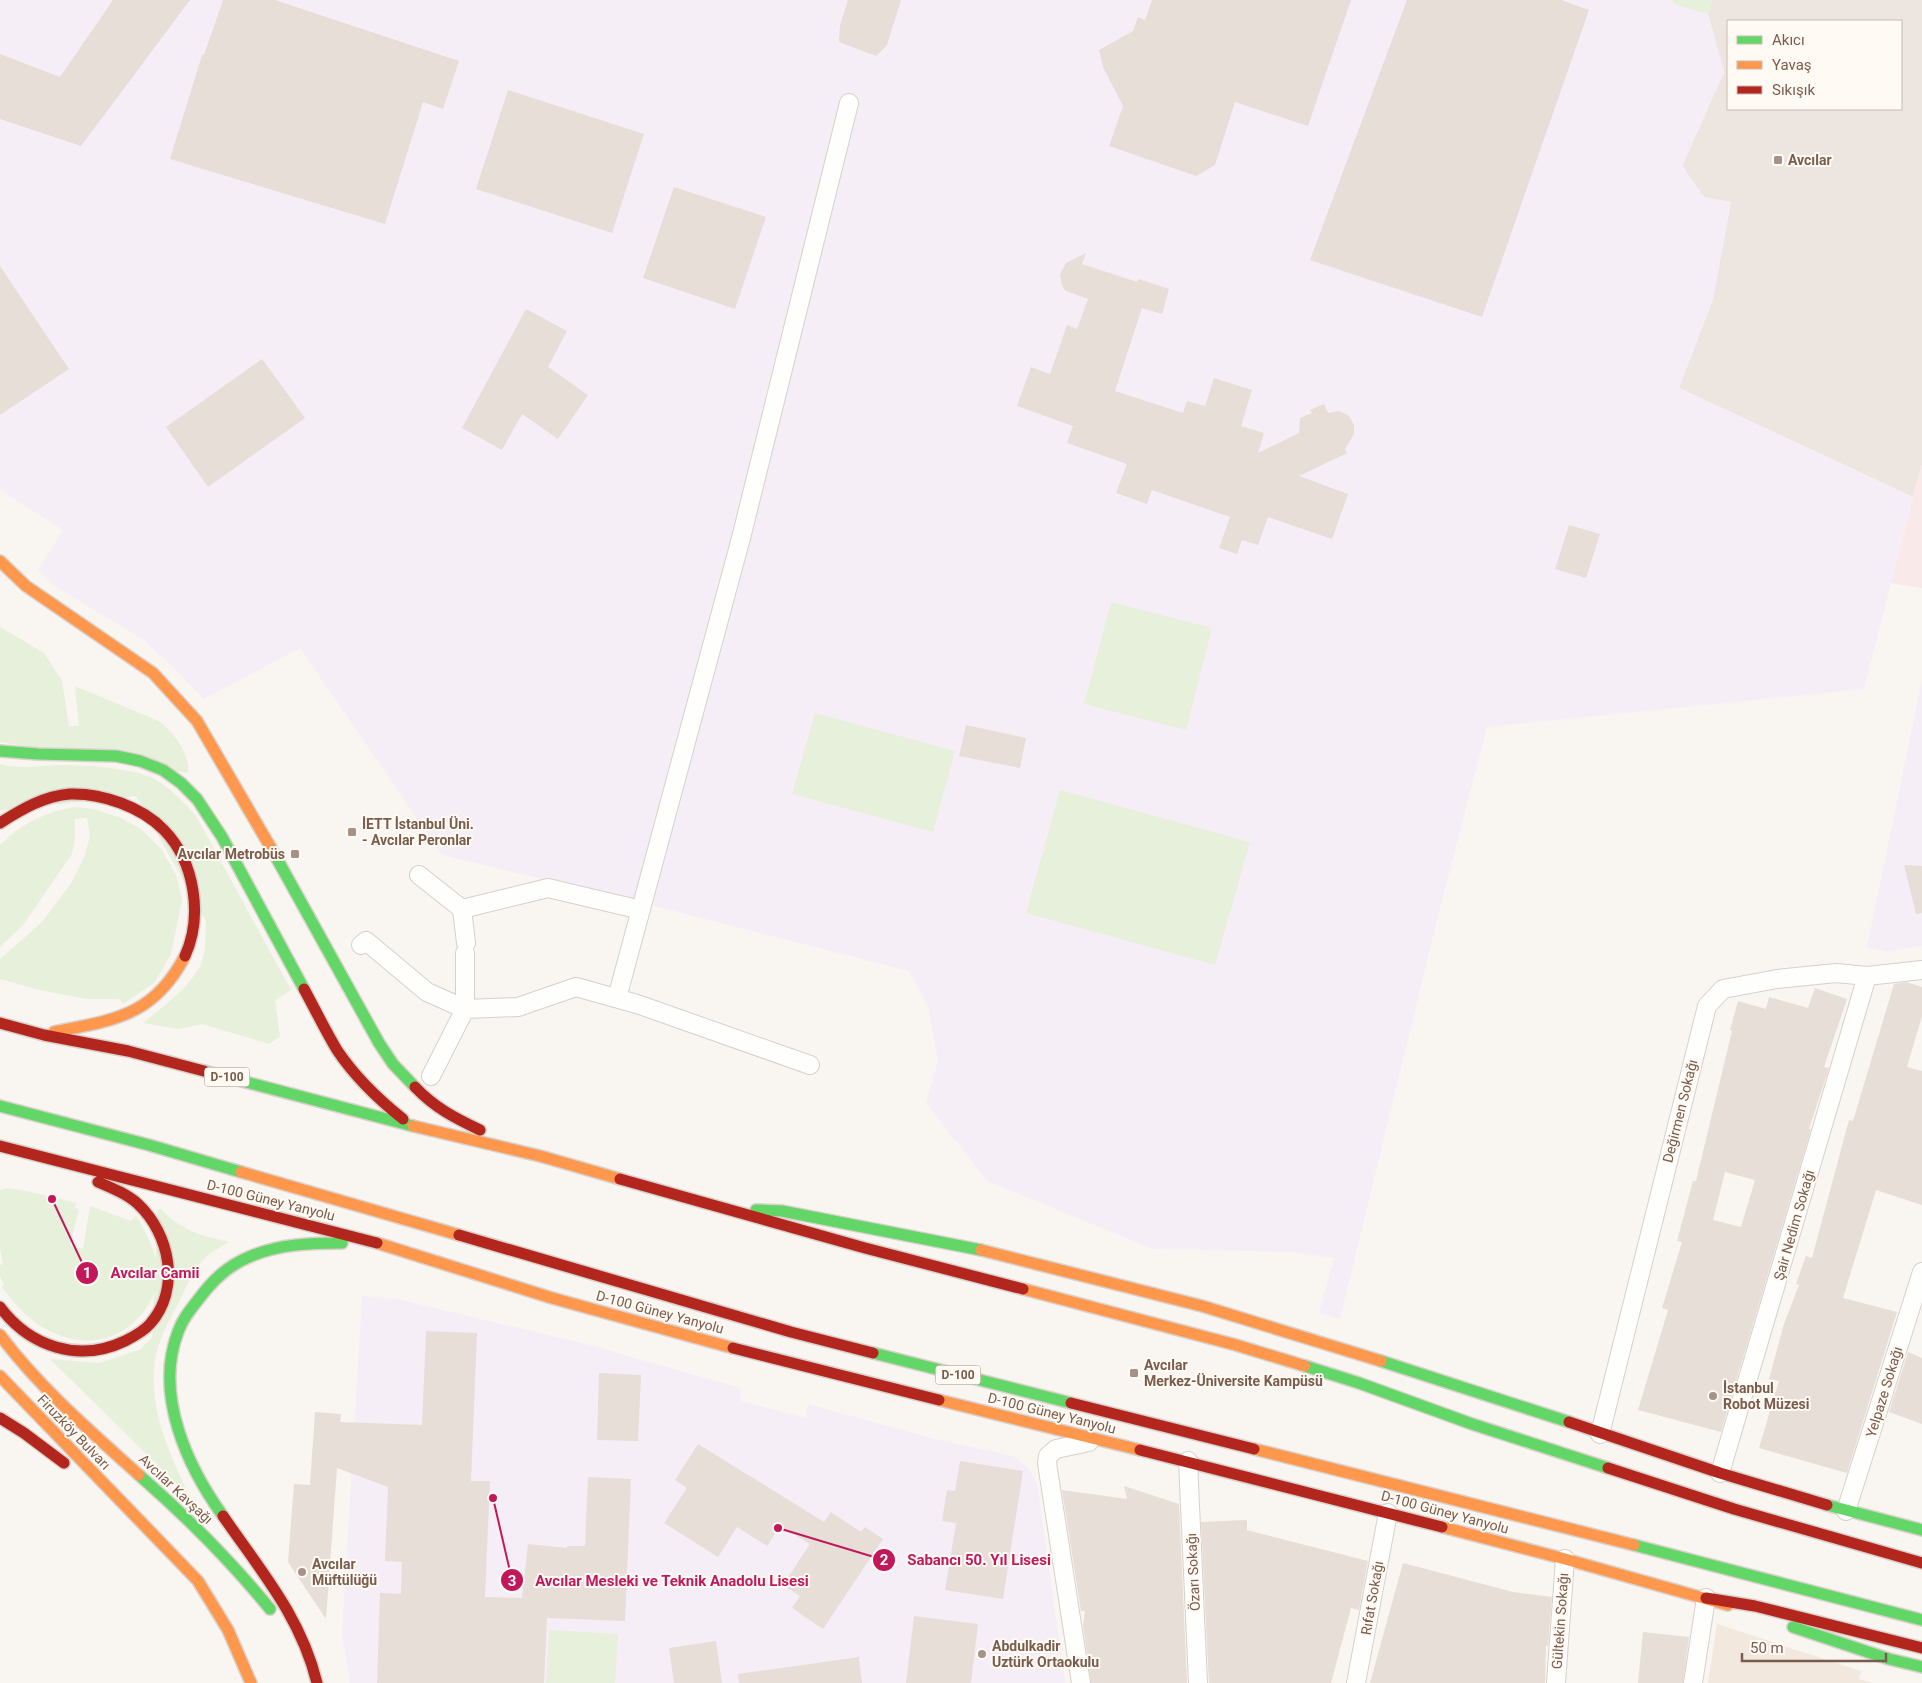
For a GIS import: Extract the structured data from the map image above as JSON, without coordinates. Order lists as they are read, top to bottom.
{
  "streets": {
    "main road": [
      "D-100",
      "D-100 Güney Yanyolu",
      "Firuzköy Bulvarı",
      "Avcılar Kavşağı"
    ],
    "street": [
      "Değirmen Sokağı",
      "Şair Nedim Sokağı",
      "Yelpaze Sokağı",
      "Özarı Sokağı",
      "Rıfat Sokağı",
      "Gültekin Sokağı"
    ]
  },
  "crossings": [
    ["Değirmen Sokağı", "Şair Nedim Sokağı"],
    ["D-100 Güney Yanyolu", "Özarı Sokağı"],
    ["D-100 Güney Yanyolu", "Rıfat Sokağı"],
    ["D-100 Güney Yanyolu", "Gültekin Sokağı"]
  ],
  "places": {
    "transit": [
      "Avcılar",
      "İETT İstanbul Üni. - Avcılar Peronlar",
      "Avcılar Metrobüs",
      "Avcılar Merkez-Üniversite Kampüsü"
    ],
    "other": [
      "Avcılar Camii",
      "İstanbul Robot Müzesi",
      "Avcılar Mesleki ve Teknik Anadolu Lisesi",
      "Sabancı 50. Yıl Lisesi",
      "Avcılar Müftülüğü",
      "Abdulkadir Uztürk Ortaokulu"
    ]
  },
  "legend": ["Akıcı", "Yavaş", "Sıkışık"],
  "scale_bar": "50 m"
}
